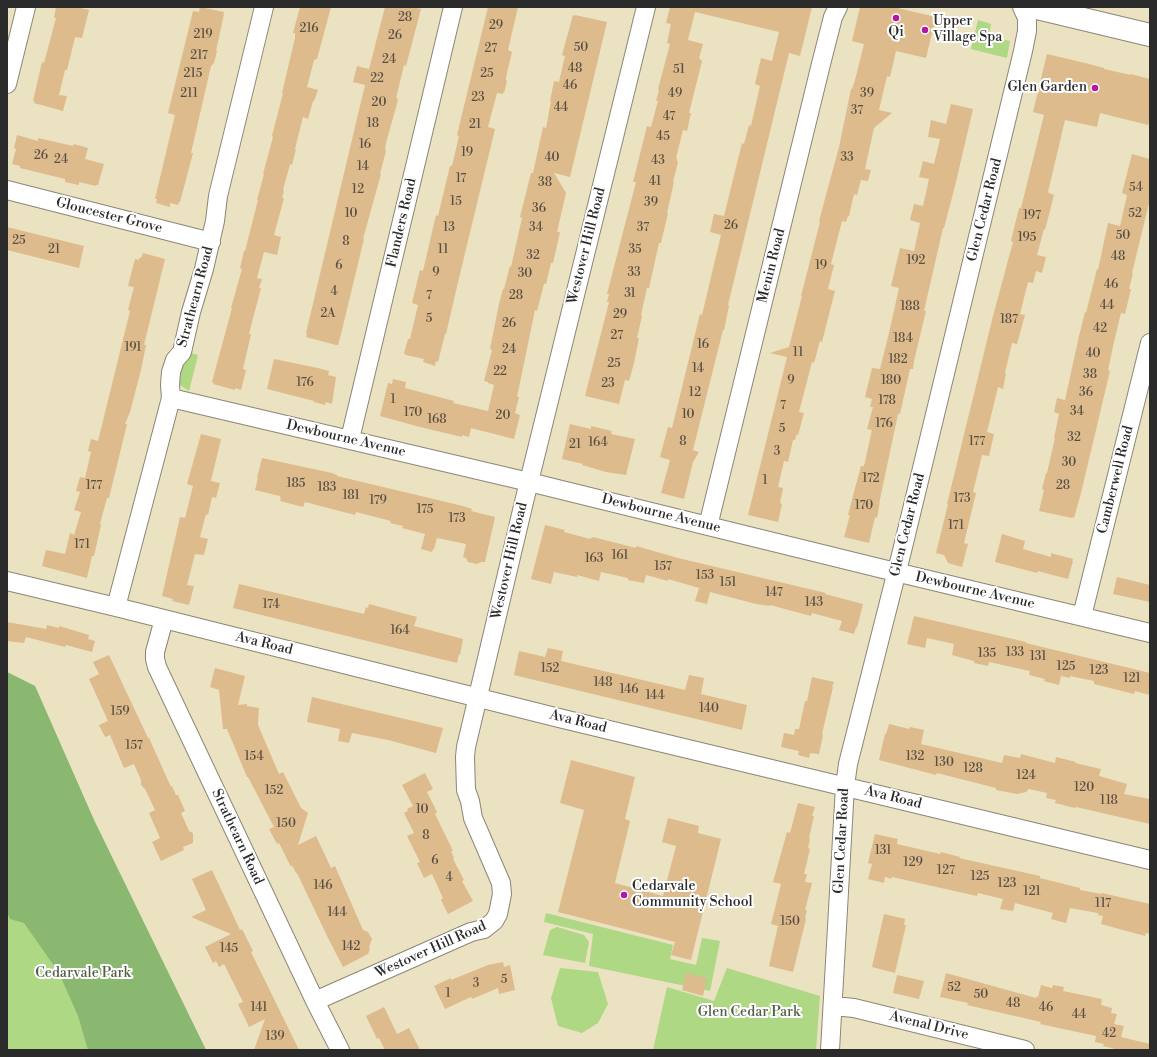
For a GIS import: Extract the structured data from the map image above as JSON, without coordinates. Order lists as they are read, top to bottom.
{
  "streets": {
    "street": [
      "Glen Cedar Road",
      "Gloucester Grove",
      "Flanders Road",
      "Westover Hill Road",
      "Menin Road",
      "Strathearn Road",
      "Dewbourne Avenue",
      "Camberwell Road",
      "Ava Road",
      "Avenal Drive"
    ]
  },
  "crossings": [
    ["Glen Cedar Road", "Dewbourne Avenue"],
    ["Glen Cedar Road", "Ava Road"],
    ["Glen Cedar Road", "Avenal Drive"],
    ["Gloucester Grove", "Strathearn Road"],
    ["Flanders Road", "Dewbourne Avenue"],
    ["Westover Hill Road", "Strathearn Road"],
    ["Westover Hill Road", "Dewbourne Avenue"],
    ["Westover Hill Road", "Ava Road"],
    ["Menin Road", "Dewbourne Avenue"],
    ["Strathearn Road", "Dewbourne Avenue"],
    ["Strathearn Road", "Ava Road"],
    ["Dewbourne Avenue", "Camberwell Road"]
  ],
  "parks": ["Cedarvale Park", "Glen Cedar Park"],
  "places": [
    "Qi",
    "Upper Village Spa",
    "Glen Garden",
    "Cedarvale Community School"
  ],
  "house_numbers": [
    "28",
    "29",
    "216",
    "219",
    "26",
    "50",
    "27",
    "217",
    "24",
    "48",
    "51",
    "215",
    "25",
    "22",
    "46",
    "211",
    "49",
    "39",
    "23",
    "20",
    "44",
    "37",
    "47",
    "18",
    "21",
    "45",
    "16",
    "19",
    "26",
    "40",
    "33",
    "24",
    "43",
    "14",
    "17",
    "41",
    "38",
    "54",
    "12",
    "15",
    "39",
    "36",
    "10",
    "52",
    "197",
    "26",
    "13",
    "34",
    "37",
    "50",
    "195",
    "25",
    "8",
    "21",
    "11",
    "35",
    "32",
    "48",
    "192",
    "6",
    "19",
    "9",
    "33",
    "30",
    "46",
    "4",
    "31",
    "7",
    "28",
    "44",
    "188",
    "2A",
    "29",
    "5",
    "187",
    "26",
    "42",
    "27",
    "184",
    "16",
    "191",
    "24",
    "11",
    "40",
    "182",
    "25",
    "14",
    "22",
    "38",
    "9",
    "180",
    "176",
    "23",
    "12",
    "36",
    "1",
    "178",
    "7",
    "34",
    "170",
    "10",
    "20",
    "168",
    "176",
    "5",
    "32",
    "8",
    "177",
    "164",
    "21",
    "3",
    "30",
    "172",
    "1",
    "185",
    "177",
    "28",
    "183",
    "181",
    "173",
    "179",
    "170",
    "175",
    "173",
    "171",
    "171",
    "161",
    "163",
    "157",
    "153",
    "151",
    "147",
    "143",
    "174",
    "164",
    "133",
    "135",
    "131",
    "125",
    "152",
    "123",
    "121",
    "148",
    "146",
    "144",
    "140",
    "159",
    "157",
    "154",
    "132",
    "130",
    "128",
    "124",
    "120",
    "152",
    "118",
    "10",
    "150",
    "8",
    "131",
    "6",
    "129",
    "127",
    "125",
    "4",
    "123",
    "146",
    "121",
    "117",
    "144",
    "150",
    "142",
    "145",
    "5",
    "3",
    "52",
    "1",
    "50",
    "48",
    "141",
    "46",
    "44",
    "42",
    "139"
  ]
}
